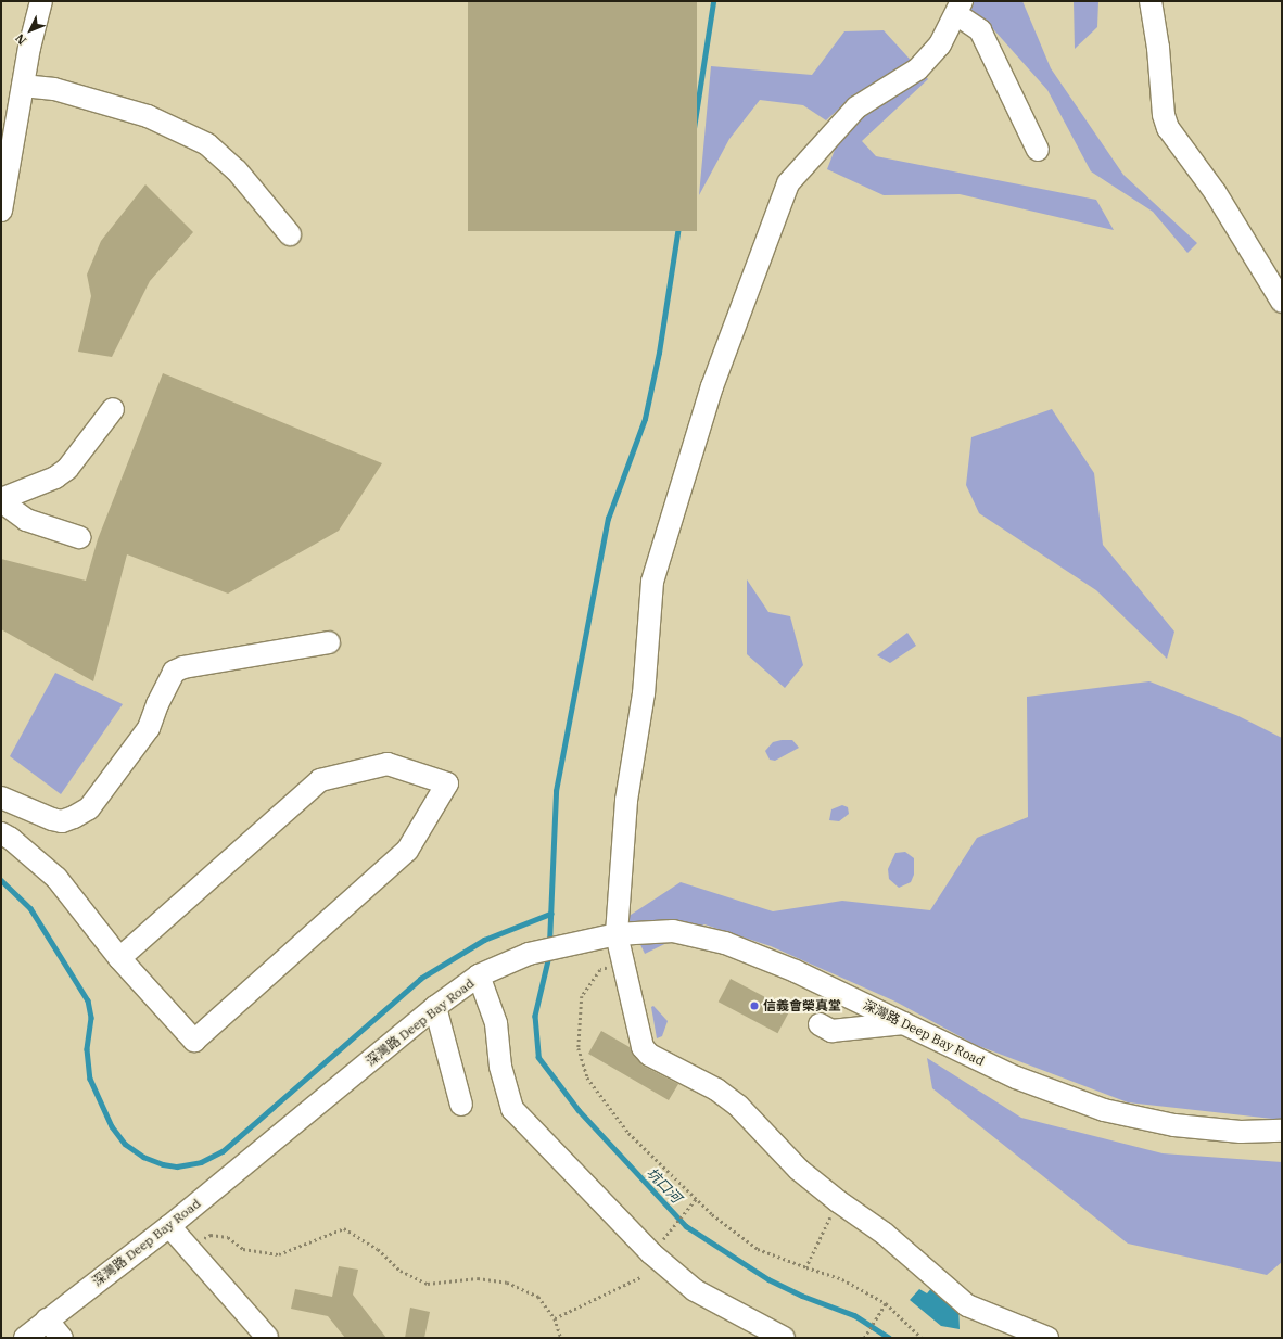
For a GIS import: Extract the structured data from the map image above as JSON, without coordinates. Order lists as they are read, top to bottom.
{
  "streets": {
    "street": ["深灣路 Deep Bay Road"]
  },
  "water": ["坑口河"],
  "places": ["信義會榮真堂"],
  "north": "bottom left"
}
